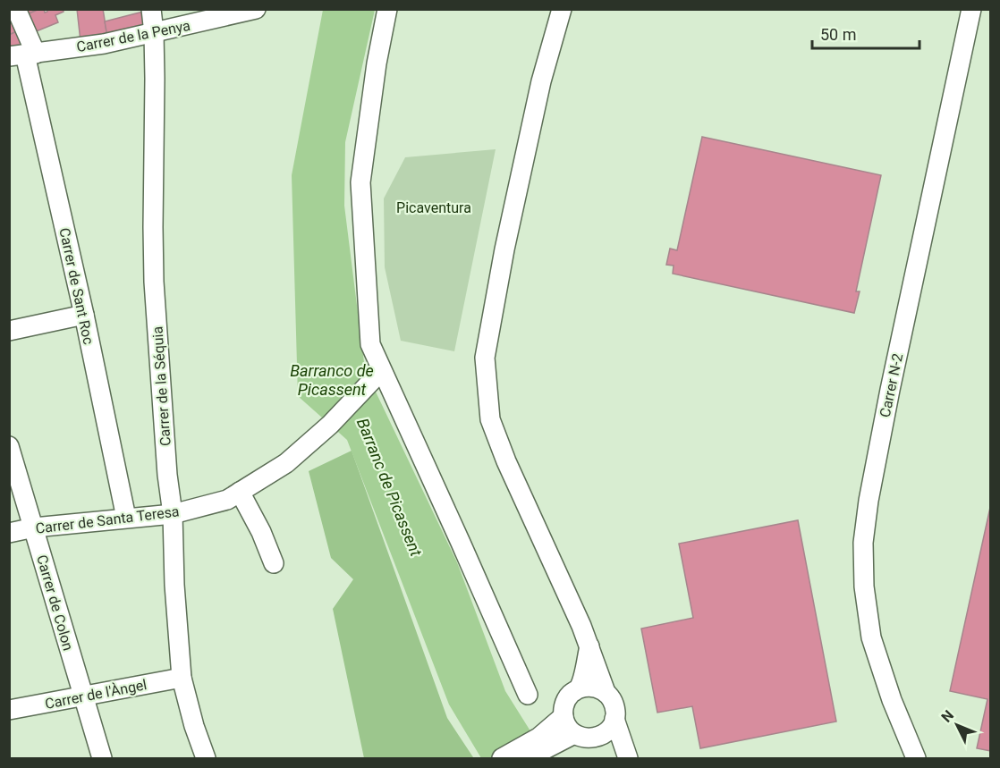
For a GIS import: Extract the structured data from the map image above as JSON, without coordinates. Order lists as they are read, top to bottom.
{
  "streets": {
    "street": [
      "Carrer de la Penya",
      "Carrer de Sant Roc",
      "Carrer N-2",
      "Carrer de la Séquia",
      "Carrer de Santa Teresa",
      "Carrer de Colon",
      "Carrer de l'Àngel"
    ]
  },
  "crossings": [
    ["Carrer de la Penya", "Carrer de Sant Roc"],
    ["Carrer de la Penya", "Carrer de la Séquia"],
    ["Carrer de Sant Roc", "Carrer de Santa Teresa"],
    ["Carrer de la Séquia", "Carrer de Santa Teresa"],
    ["Carrer de la Séquia", "Carrer de l'Àngel"],
    ["Carrer de Santa Teresa", "Carrer de Colon"],
    ["Carrer de Colon", "Carrer de l'Àngel"]
  ],
  "water": ["Barranco de Picassent", "Barranc de Picassent"],
  "parks": ["Picaventura"],
  "scale_bar": "50 m",
  "north": "top left"
}
